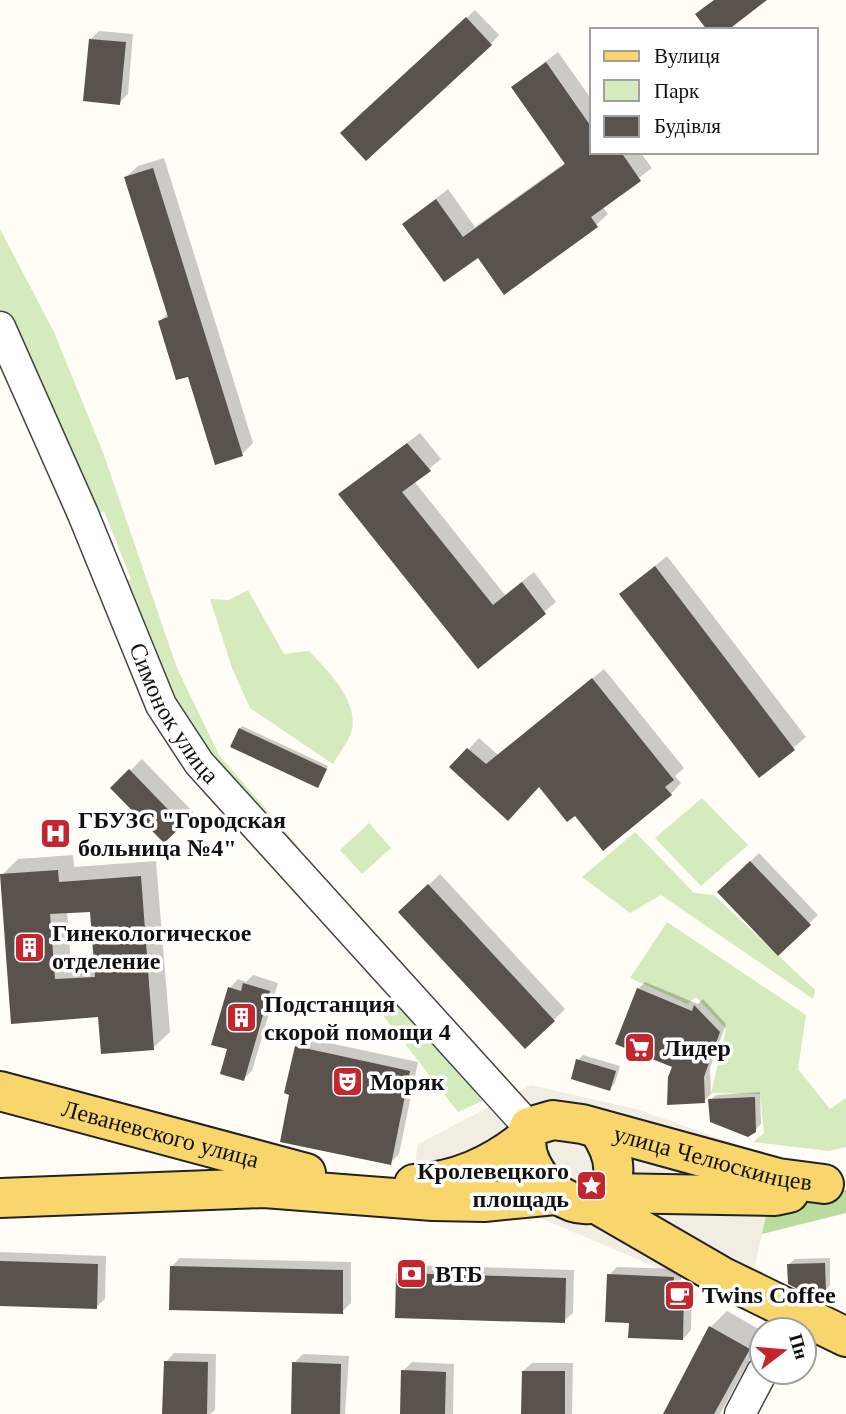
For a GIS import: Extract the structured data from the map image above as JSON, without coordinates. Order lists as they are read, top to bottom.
{
  "streets": {
    "main road": ["Леваневского улица", "улица Челюскинцев"],
    "street": ["Симонок улица"]
  },
  "crossings": [
    ["Симонок улица", "Леваневского улица"],
    ["Симонок улица", "улица Челюскинцев"],
    ["Леваневского улица", "улица Челюскинцев"]
  ],
  "places": {
    "hospital": ["ГБУЗС \"Городская больница №4\""],
    "building": ["Гинекологическое отделение", "Подстанция скорой помощи 4"],
    "supermarket": ["Лидер"],
    "theatre": ["Моряк"],
    "place": ["Кролевецкого площадь"],
    "bank": ["ВТБ"],
    "cafe": ["Twins Coffee"]
  },
  "legend": ["Вулиця", "Парк", "Будівля"],
  "north": "right"
}
